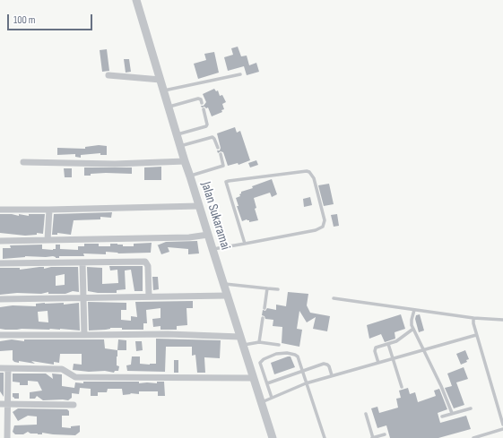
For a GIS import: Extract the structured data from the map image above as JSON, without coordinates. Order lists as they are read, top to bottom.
{
  "streets": {
    "street": ["Jalan Sukaramai"]
  },
  "scale_bar": "100 m"
}
